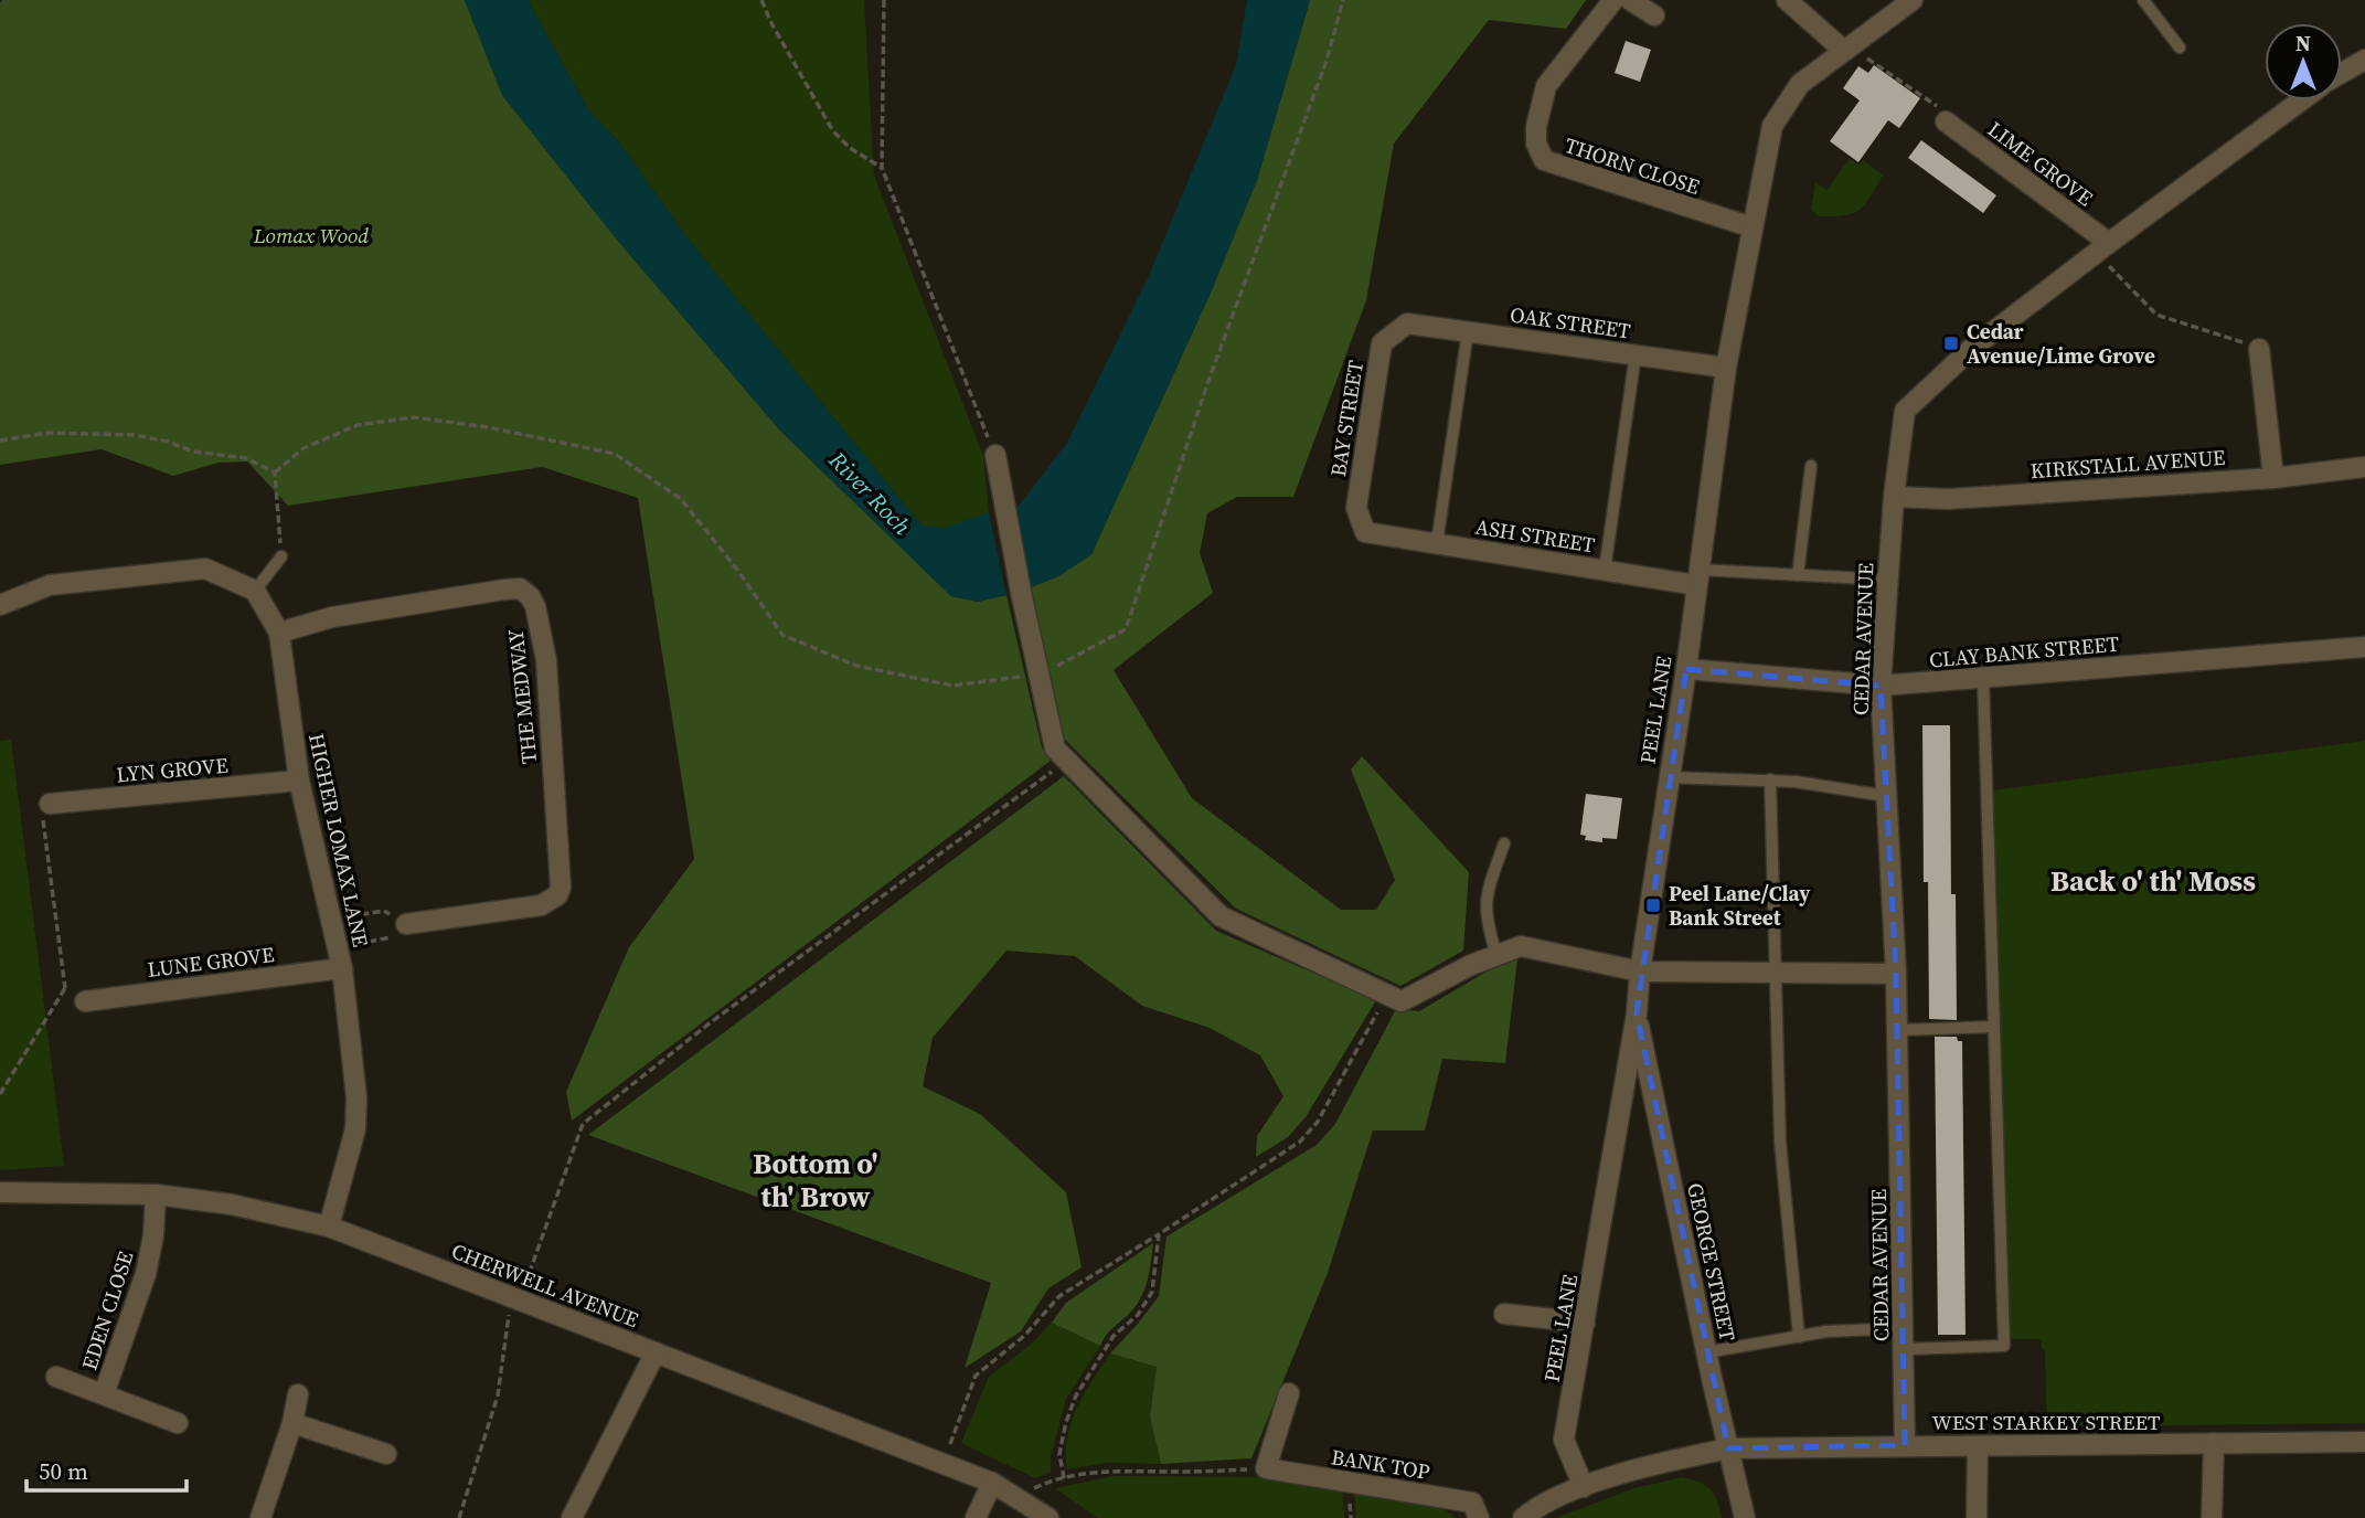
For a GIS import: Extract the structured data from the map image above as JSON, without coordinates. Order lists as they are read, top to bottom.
{
  "streets": {
    "street": [
      "LIME GROVE",
      "THORN CLOSE",
      "OAK STREET",
      "BAY STREET",
      "KIRKSTALL AVENUE",
      "ASH STREET",
      "CEDAR AVENUE",
      "CLAY BANK STREET",
      "THE MEDWAY",
      "PEEL LANE",
      "LYN GROVE",
      "HIGHER LOMAX LANE",
      "LUNE GROVE",
      "GEORGE STREET",
      "CHERWELL AVENUE",
      "EDEN CLOSE",
      "WEST STARKEY STREET",
      "BANK TOP"
    ]
  },
  "crossings": [
    ["LIME GROVE", "CEDAR AVENUE"],
    ["THORN CLOSE", "PEEL LANE"],
    ["OAK STREET", "BAY STREET"],
    ["OAK STREET", "PEEL LANE"],
    ["BAY STREET", "ASH STREET"],
    ["KIRKSTALL AVENUE", "CEDAR AVENUE"],
    ["ASH STREET", "PEEL LANE"],
    ["CEDAR AVENUE", "CLAY BANK STREET"],
    ["CEDAR AVENUE", "WEST STARKEY STREET"],
    ["CLAY BANK STREET", "PEEL LANE"],
    ["THE MEDWAY", "HIGHER LOMAX LANE"],
    ["PEEL LANE", "GEORGE STREET"],
    ["PEEL LANE", "WEST STARKEY STREET"],
    ["LYN GROVE", "HIGHER LOMAX LANE"],
    ["HIGHER LOMAX LANE", "LUNE GROVE"],
    ["HIGHER LOMAX LANE", "CHERWELL AVENUE"],
    ["GEORGE STREET", "WEST STARKEY STREET"],
    ["CHERWELL AVENUE", "EDEN CLOSE"]
  ],
  "districts": ["Back o' th' Moss", "Bottom o' th' Brow"],
  "water": ["River Roch"],
  "parks": ["Lomax Wood"],
  "places": {
    "transit": ["Cedar Avenue/Lime Grove", "Peel Lane/Clay Bank Street"]
  },
  "scale_bar": "50 m",
  "north": "top"
}
